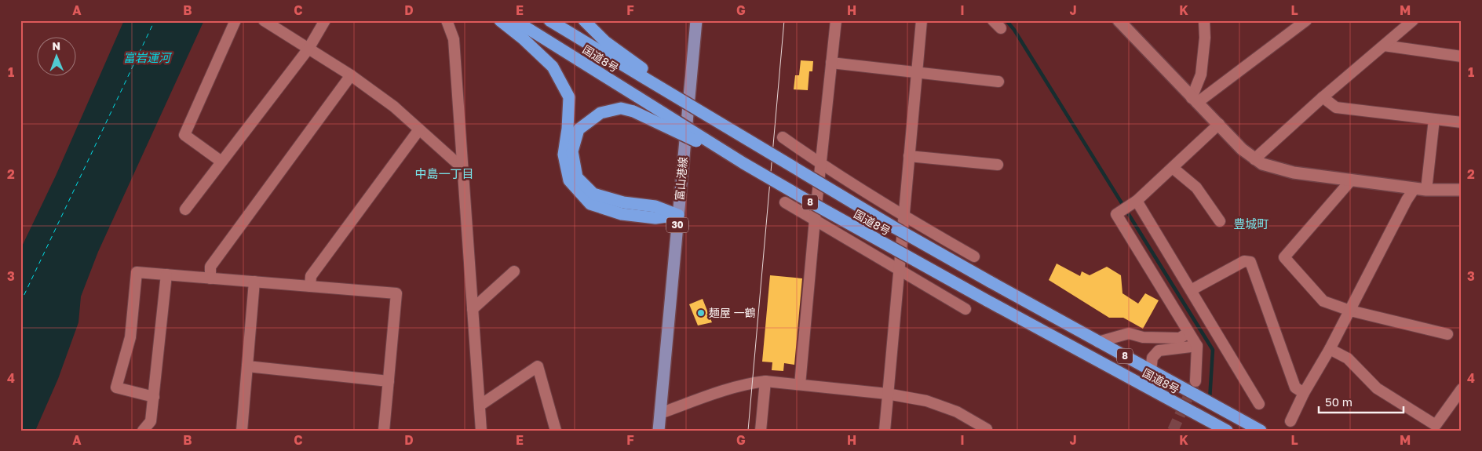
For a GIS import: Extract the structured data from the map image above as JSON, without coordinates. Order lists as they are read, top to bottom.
{
  "streets": {
    "highway": ["国道8号", "8"],
    "main road": ["富山港線", "30"]
  },
  "districts": ["中島一丁目", "豊城町"],
  "water": ["富岩運河"],
  "places": ["麺屋 一鶴"],
  "scale_bar": "50 m",
  "north": "top",
  "grid": {
    "columns": [
      "A",
      "B",
      "C",
      "D",
      "E",
      "F",
      "G",
      "H",
      "I",
      "J",
      "K",
      "L",
      "M"
    ],
    "rows": [
      "1",
      "2",
      "3",
      "4"
    ]
  }
}
